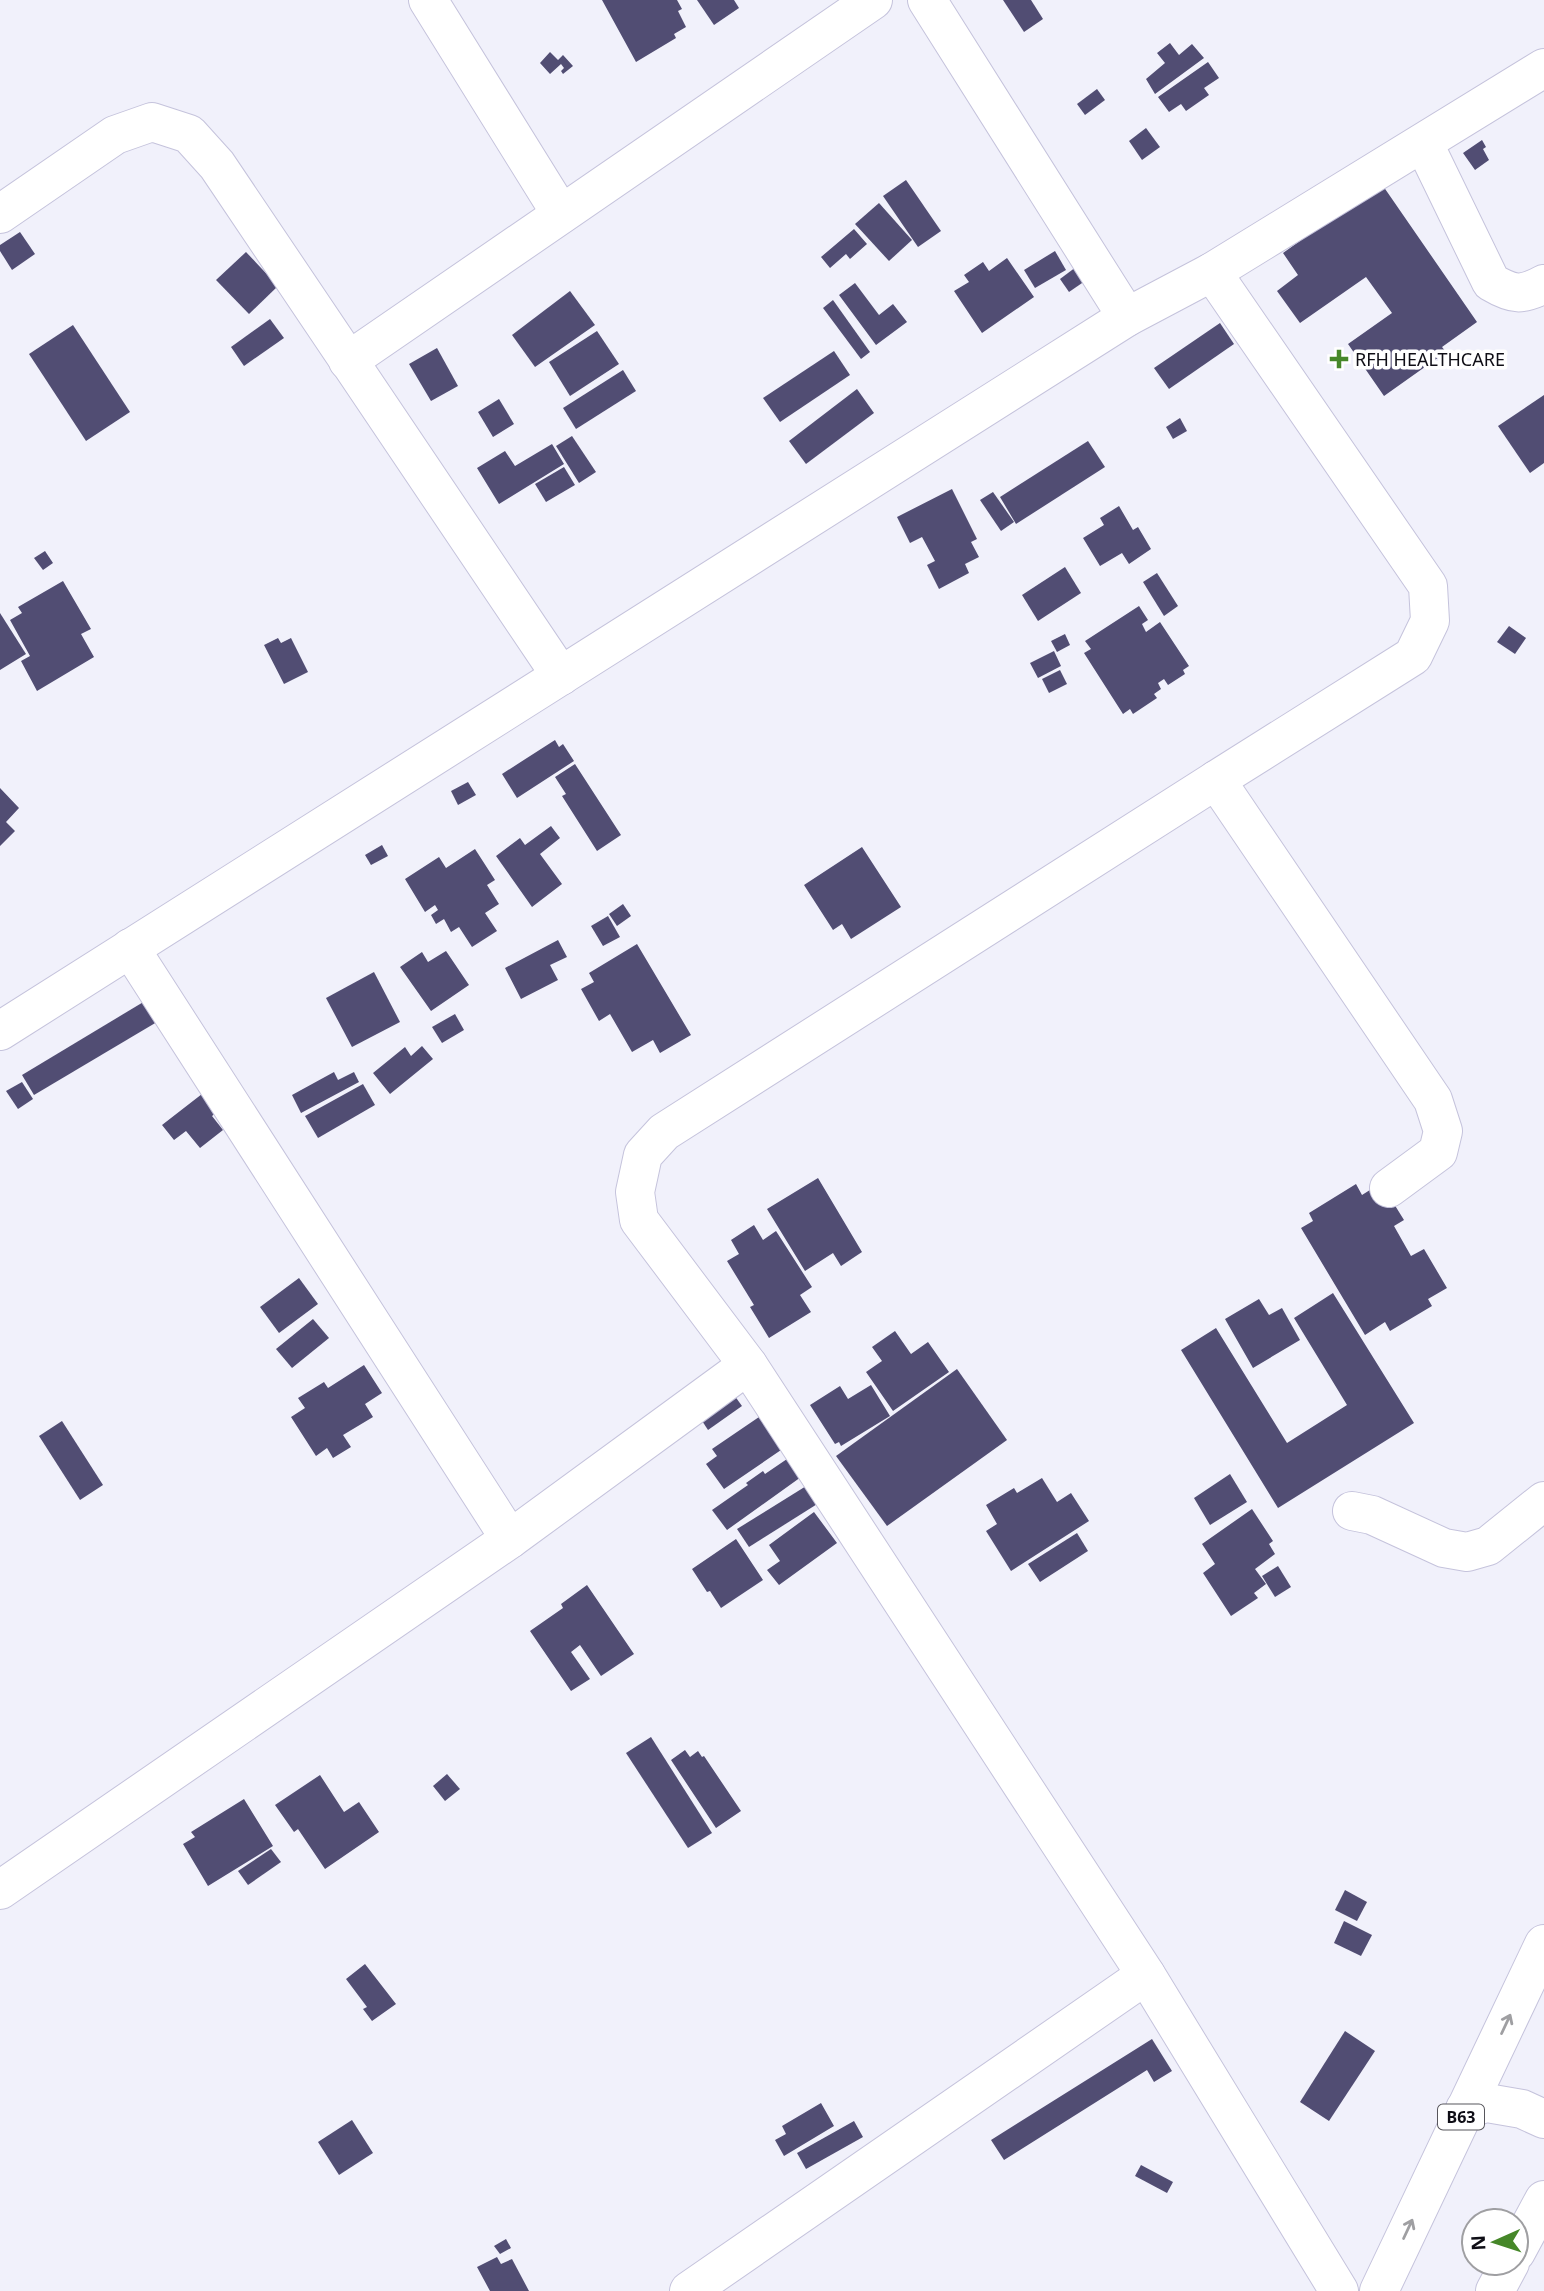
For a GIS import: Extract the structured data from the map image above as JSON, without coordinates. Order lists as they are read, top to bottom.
{
  "streets": {
    "main road": ["B63"]
  },
  "places": {
    "health": ["RFH HEALTHCARE"]
  },
  "north": "left"
}
